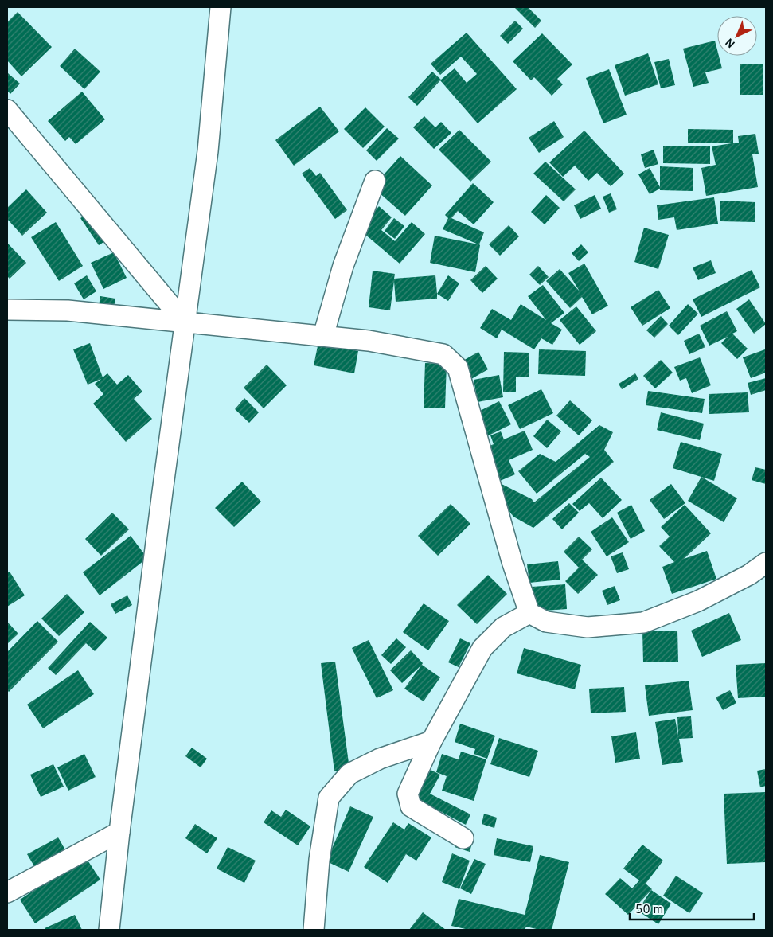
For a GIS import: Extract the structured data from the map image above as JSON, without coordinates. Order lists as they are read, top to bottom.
{
  "scale_bar": "50 m",
  "north": "bottom left"
}
